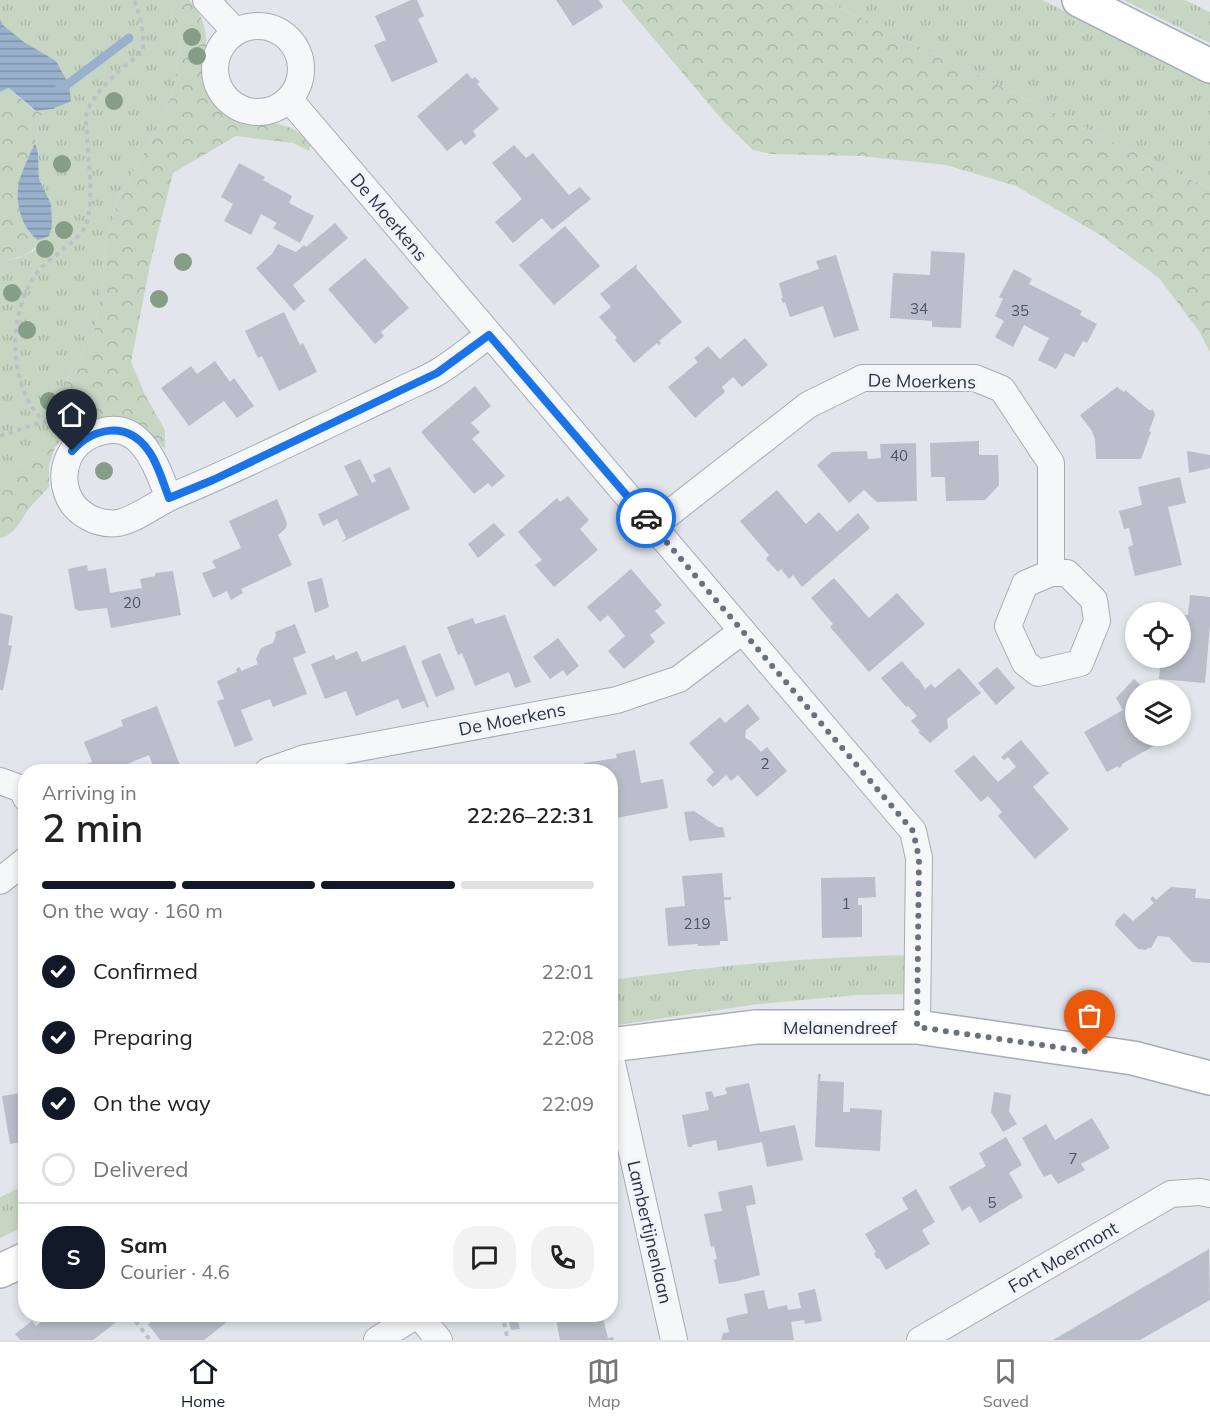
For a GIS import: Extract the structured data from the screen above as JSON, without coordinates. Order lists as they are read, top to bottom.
{
  "streets": {
    "street": [
      "De Moerkens",
      "Melanendreef",
      "Lambertijnenlaan",
      "Fort Moermont"
    ]
  },
  "crossings": [
    ["De Moerkens", "Melanendreef"]
  ],
  "house_numbers": [
    "34",
    "35",
    "40",
    "20",
    "2",
    "1",
    "219",
    "7",
    "5"
  ],
  "page": {
    "heading": ["2 min", "Arriving in", "22:26–22:31"],
    "panel": ["Sam", "Courier · 4.6"],
    "bar": "On the way · 160 m",
    "list": [
      ["Confirmed", "22:01"],
      ["Preparing", "22:08"],
      ["On the way", "22:09"],
      "Delivered"
    ],
    "round": "S",
    "tabs": ["Home", "Map", "Saved"]
  }
}
